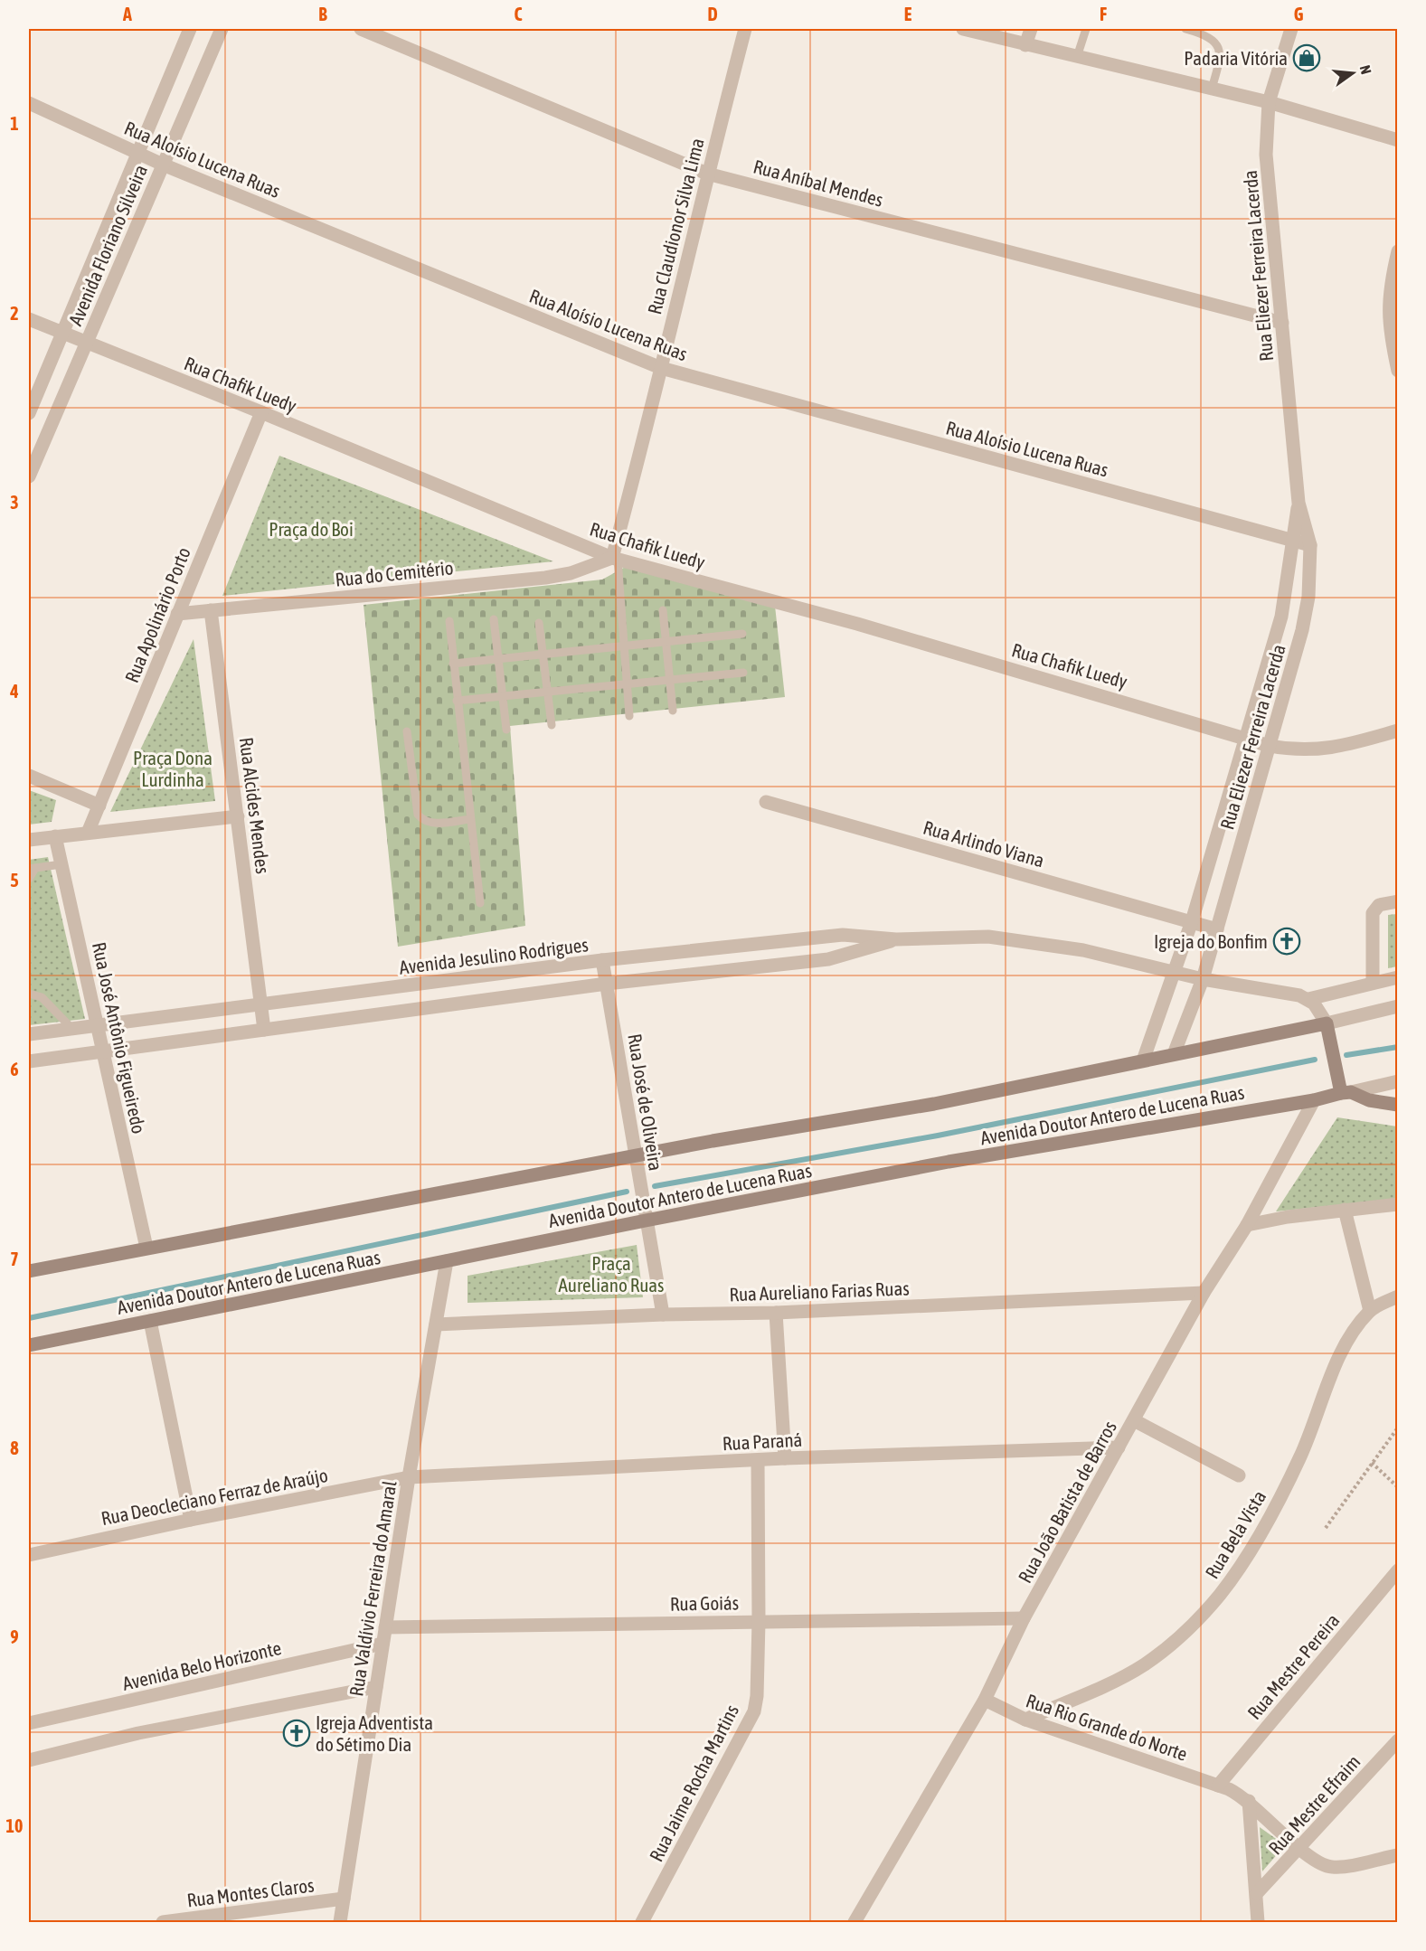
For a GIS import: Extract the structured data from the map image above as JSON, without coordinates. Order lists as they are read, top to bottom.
{
  "streets": {
    "main road": ["Avenida Doutor Antero de Lucena Ruas"],
    "street": [
      "Rua Aloísio Lucena Ruas",
      "Rua Aníbal Mendes",
      "Rua Claudionor Silva Lima",
      "Avenida Floriano Silveira",
      "Rua Eliezer Ferreira Lacerda",
      "Rua Chafik Luedy",
      "Rua do Cemitério",
      "Rua Apolinário Porto",
      "Rua Alcides Mendes",
      "Rua Arlindo Viana",
      "Avenida Jesulino Rodrigues",
      "Rua José Antônio Figueiredo",
      "Rua José de Oliveira",
      "Rua Aureliano Farias Ruas",
      "Rua Paraná",
      "Rua Deocleciano Ferraz de Araújo",
      "Rua João Batista de Barros",
      "Rua Bela Vista",
      "Rua Valdívio Ferreira do Amaral",
      "Rua Goiás",
      "Avenida Belo Horizonte",
      "Rua Mestre Pereira",
      "Rua Rio Grande do Norte",
      "Rua Jaime Rocha Martins",
      "Rua Mestre Efraim",
      "Rua Montes Claros"
    ]
  },
  "crossings": [
    ["Rua Aloísio Lucena Ruas", "Rua Claudionor Silva Lima"],
    ["Rua Aloísio Lucena Ruas", "Avenida Floriano Silveira"],
    ["Rua Aloísio Lucena Ruas", "Rua Eliezer Ferreira Lacerda"],
    ["Rua Aníbal Mendes", "Rua Claudionor Silva Lima"],
    ["Rua Aníbal Mendes", "Rua Eliezer Ferreira Lacerda"],
    ["Rua Claudionor Silva Lima", "Rua Chafik Luedy"],
    ["Rua Claudionor Silva Lima", "Rua do Cemitério"],
    ["Avenida Floriano Silveira", "Rua Chafik Luedy"],
    ["Rua Eliezer Ferreira Lacerda", "Rua Chafik Luedy"],
    ["Rua Eliezer Ferreira Lacerda", "Rua Arlindo Viana"],
    ["Rua Eliezer Ferreira Lacerda", "Avenida Jesulino Rodrigues"],
    ["Rua Chafik Luedy", "Rua do Cemitério"],
    ["Rua Chafik Luedy", "Rua Apolinário Porto"],
    ["Rua do Cemitério", "Rua Apolinário Porto"],
    ["Rua do Cemitério", "Rua Alcides Mendes"],
    ["Rua Alcides Mendes", "Avenida Jesulino Rodrigues"],
    ["Avenida Jesulino Rodrigues", "Rua José Antônio Figueiredo"],
    ["Avenida Jesulino Rodrigues", "Rua José de Oliveira"],
    ["Rua José de Oliveira", "Avenida Doutor Antero de Lucena Ruas"],
    ["Rua José de Oliveira", "Rua Aureliano Farias Ruas"],
    ["Avenida Doutor Antero de Lucena Ruas", "Rua João Batista de Barros"],
    ["Avenida Doutor Antero de Lucena Ruas", "Rua Valdívio Ferreira do Amaral"],
    ["Rua Aureliano Farias Ruas", "Rua João Batista de Barros"],
    ["Rua Aureliano Farias Ruas", "Rua Valdívio Ferreira do Amaral"],
    ["Rua Paraná", "Rua Deocleciano Ferraz de Araújo"],
    ["Rua Paraná", "Rua João Batista de Barros"],
    ["Rua Paraná", "Rua Valdívio Ferreira do Amaral"],
    ["Rua Paraná", "Rua Jaime Rocha Martins"],
    ["Rua Deocleciano Ferraz de Araújo", "Rua Valdívio Ferreira do Amaral"],
    ["Rua João Batista de Barros", "Rua Goiás"],
    ["Rua João Batista de Barros", "Rua Rio Grande do Norte"],
    ["Rua Bela Vista", "Rua Rio Grande do Norte"],
    ["Rua Valdívio Ferreira do Amaral", "Rua Goiás"],
    ["Rua Valdívio Ferreira do Amaral", "Avenida Belo Horizonte"],
    ["Rua Valdívio Ferreira do Amaral", "Rua Montes Claros"],
    ["Rua Goiás", "Rua Jaime Rocha Martins"],
    ["Rua Mestre Pereira", "Rua Rio Grande do Norte"],
    ["Rua Rio Grande do Norte", "Rua Mestre Efraim"]
  ],
  "parks": ["Praça do Boi", "Praça Dona Lurdinha", "Praça Aureliano Ruas"],
  "places": {
    "shop": ["Padaria Vitória"],
    "church": ["Igreja do Bonfim", "Igreja Adventista do Sétimo Dia"]
  },
  "north": "right",
  "grid": {
    "columns": [
      "A",
      "B",
      "C",
      "D",
      "E",
      "F",
      "G"
    ],
    "rows": [
      "1",
      "2",
      "3",
      "4",
      "5",
      "6",
      "7",
      "8",
      "9",
      "10"
    ]
  }
}
